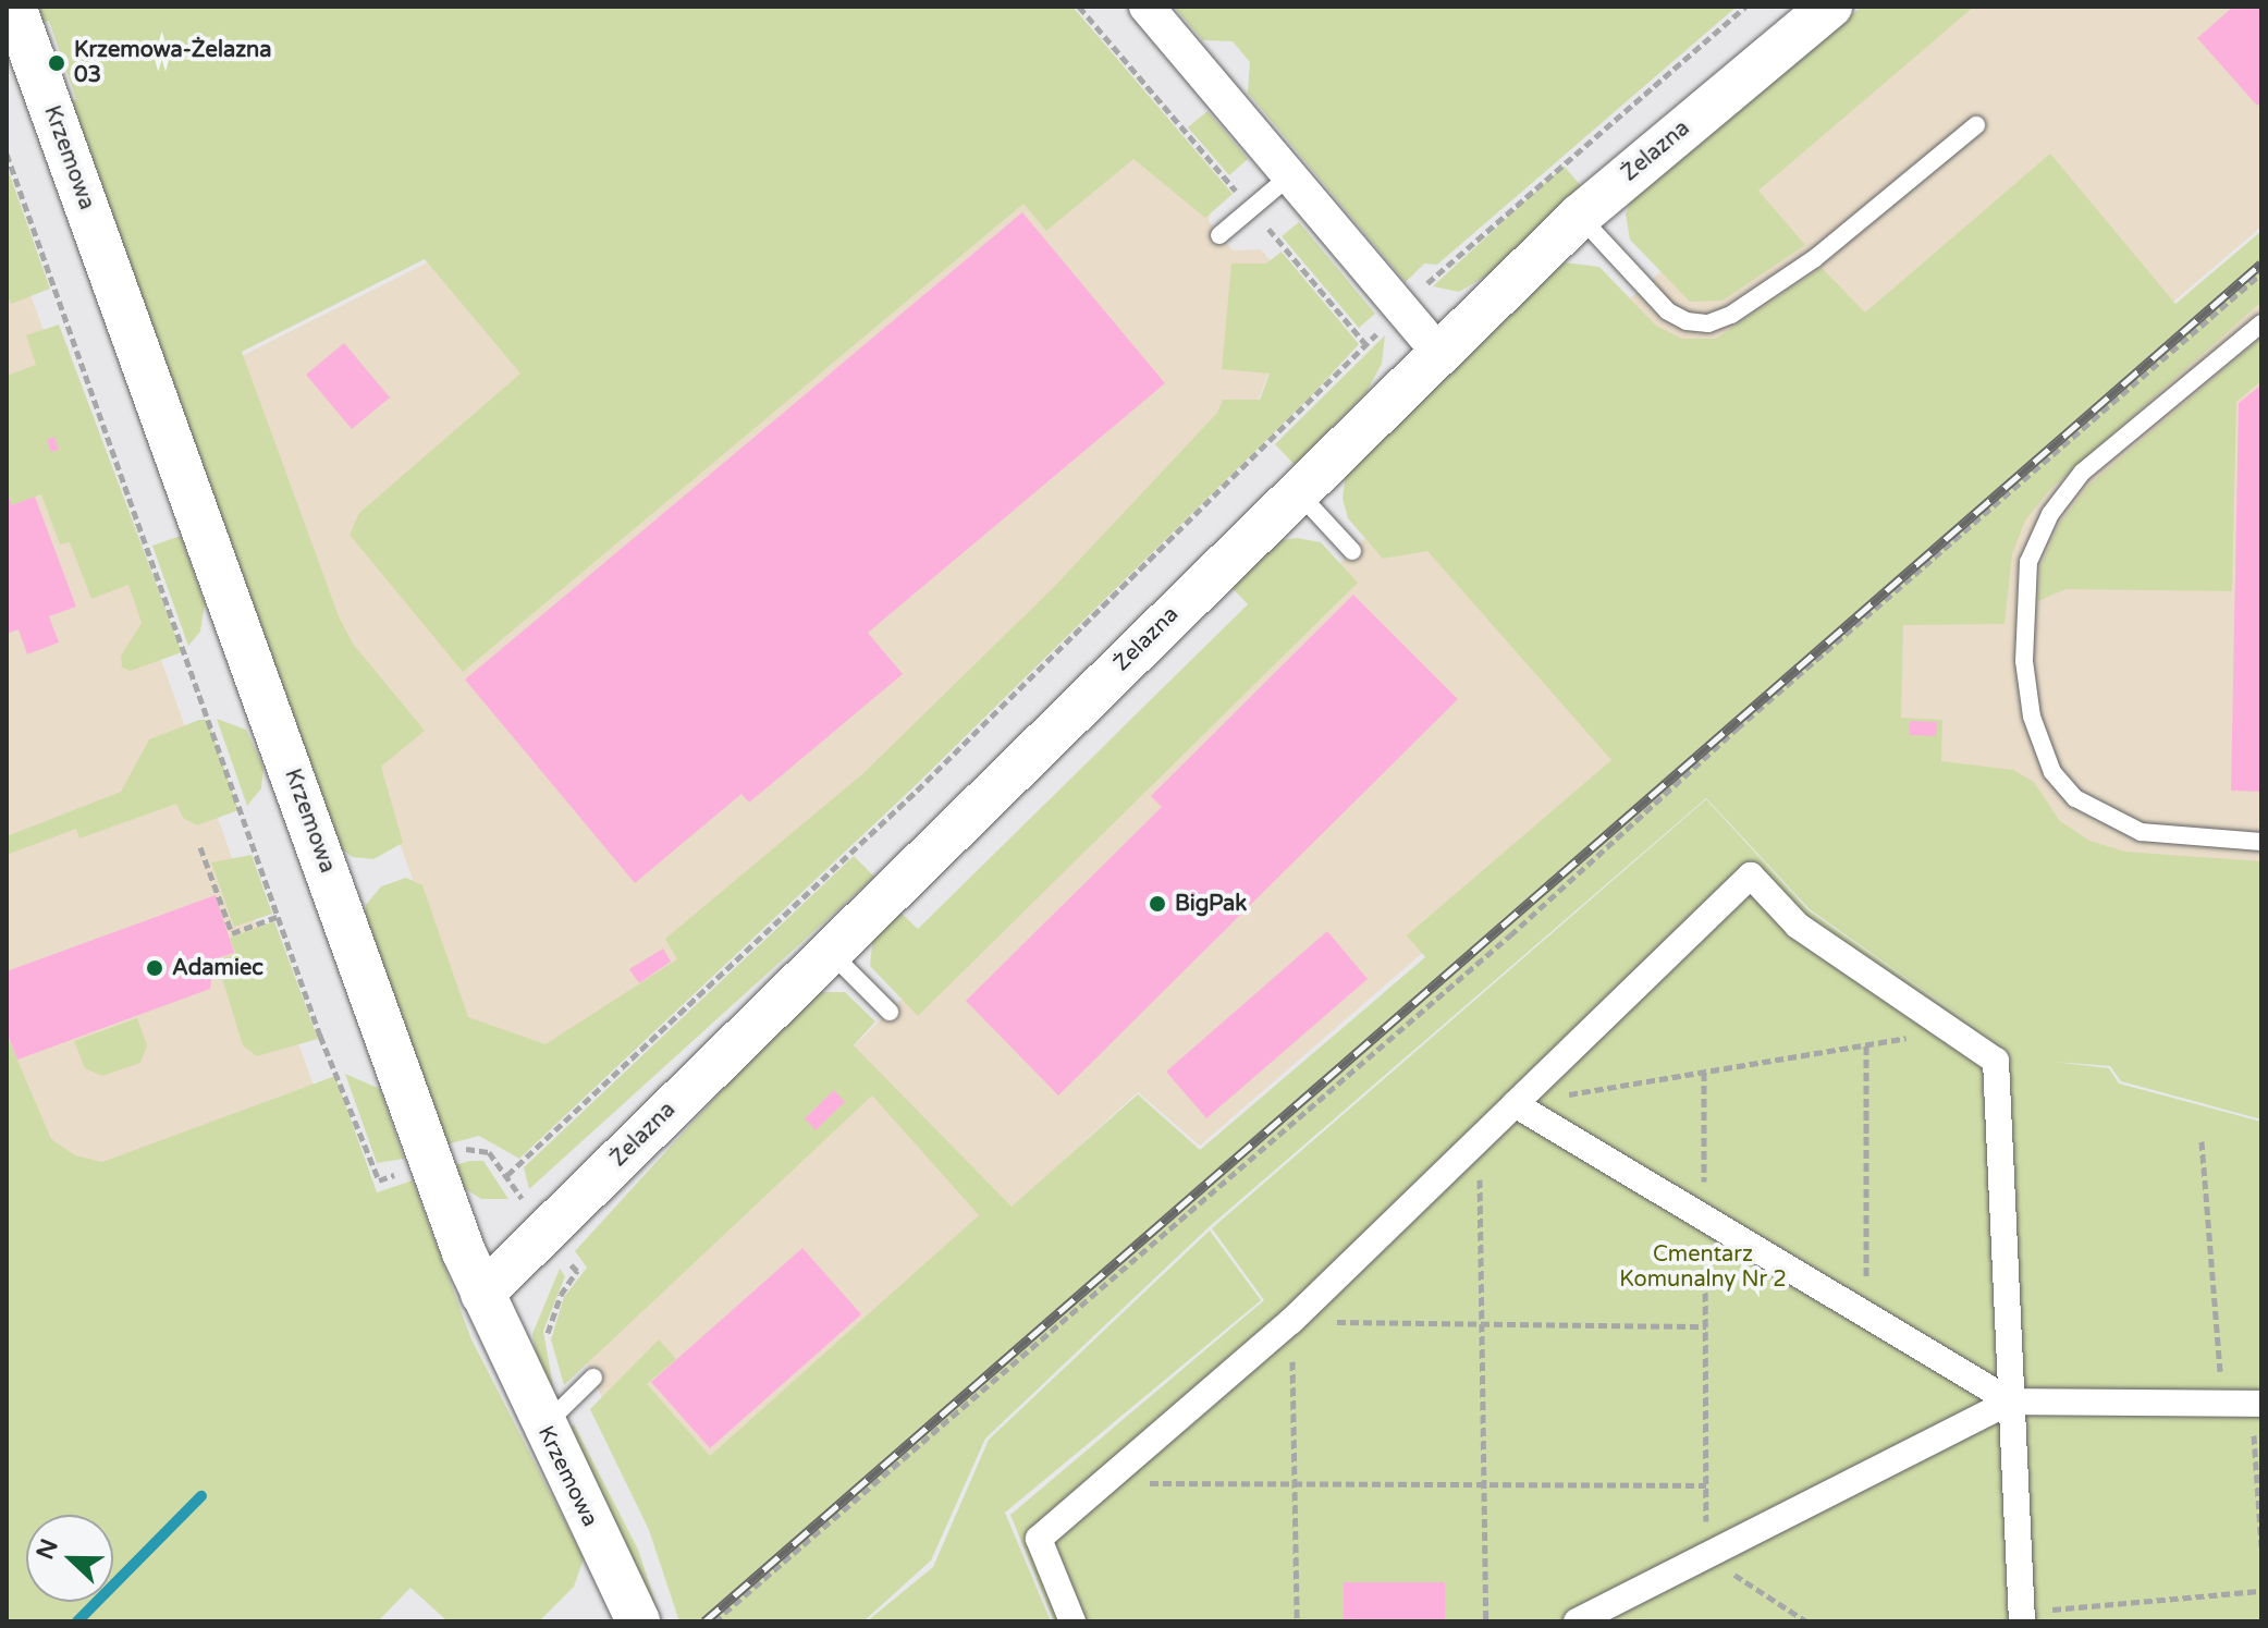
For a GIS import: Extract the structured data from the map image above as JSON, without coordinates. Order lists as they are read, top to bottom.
{
  "streets": {
    "street": ["Żelazna", "Krzemowa"]
  },
  "crossings": [
    ["Żelazna", "Krzemowa"]
  ],
  "parks": ["Cmentarz Komunalny Nr 2"],
  "places": ["Krzemowa-Żelazna 03", "BigPak", "Adamiec"],
  "north": "left"
}
